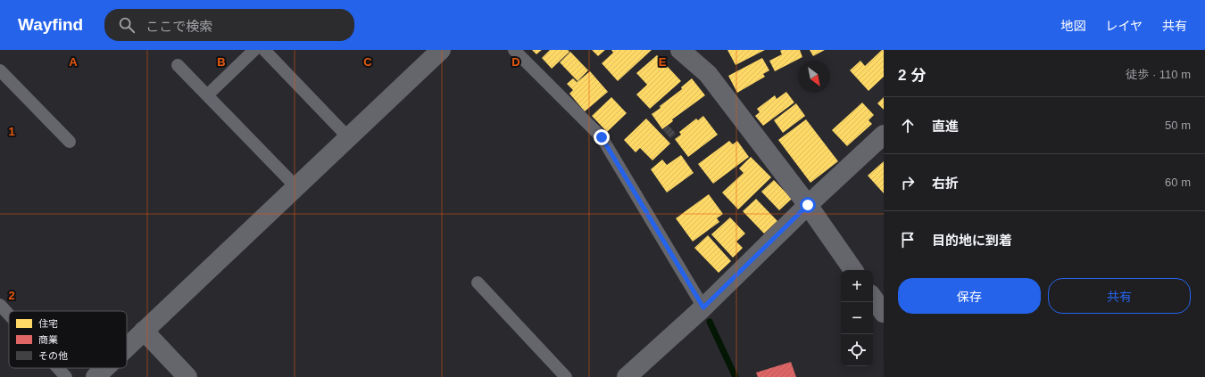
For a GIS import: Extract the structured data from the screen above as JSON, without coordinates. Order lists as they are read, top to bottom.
{
  "legend": ["住宅", "商業", "その他"],
  "north": "bottom right",
  "page": {
    "header": "Wayfind",
    "search": "ここで検索",
    "nav": ["地図", "レイヤ", "共有"],
    "heading": ["2 分", "徒歩 · 110 m"],
    "list": [
      ["直進", "50 m"],
      ["右折", "60 m"],
      "目的地に到着"
    ],
    "buttons": ["保存", "共有"],
    "map_buttons": ["+", "−"]
  },
  "grid": {
    "columns": [
      "A",
      "B",
      "C",
      "D",
      "E"
    ],
    "rows": ["1", "2"]
  }
}
